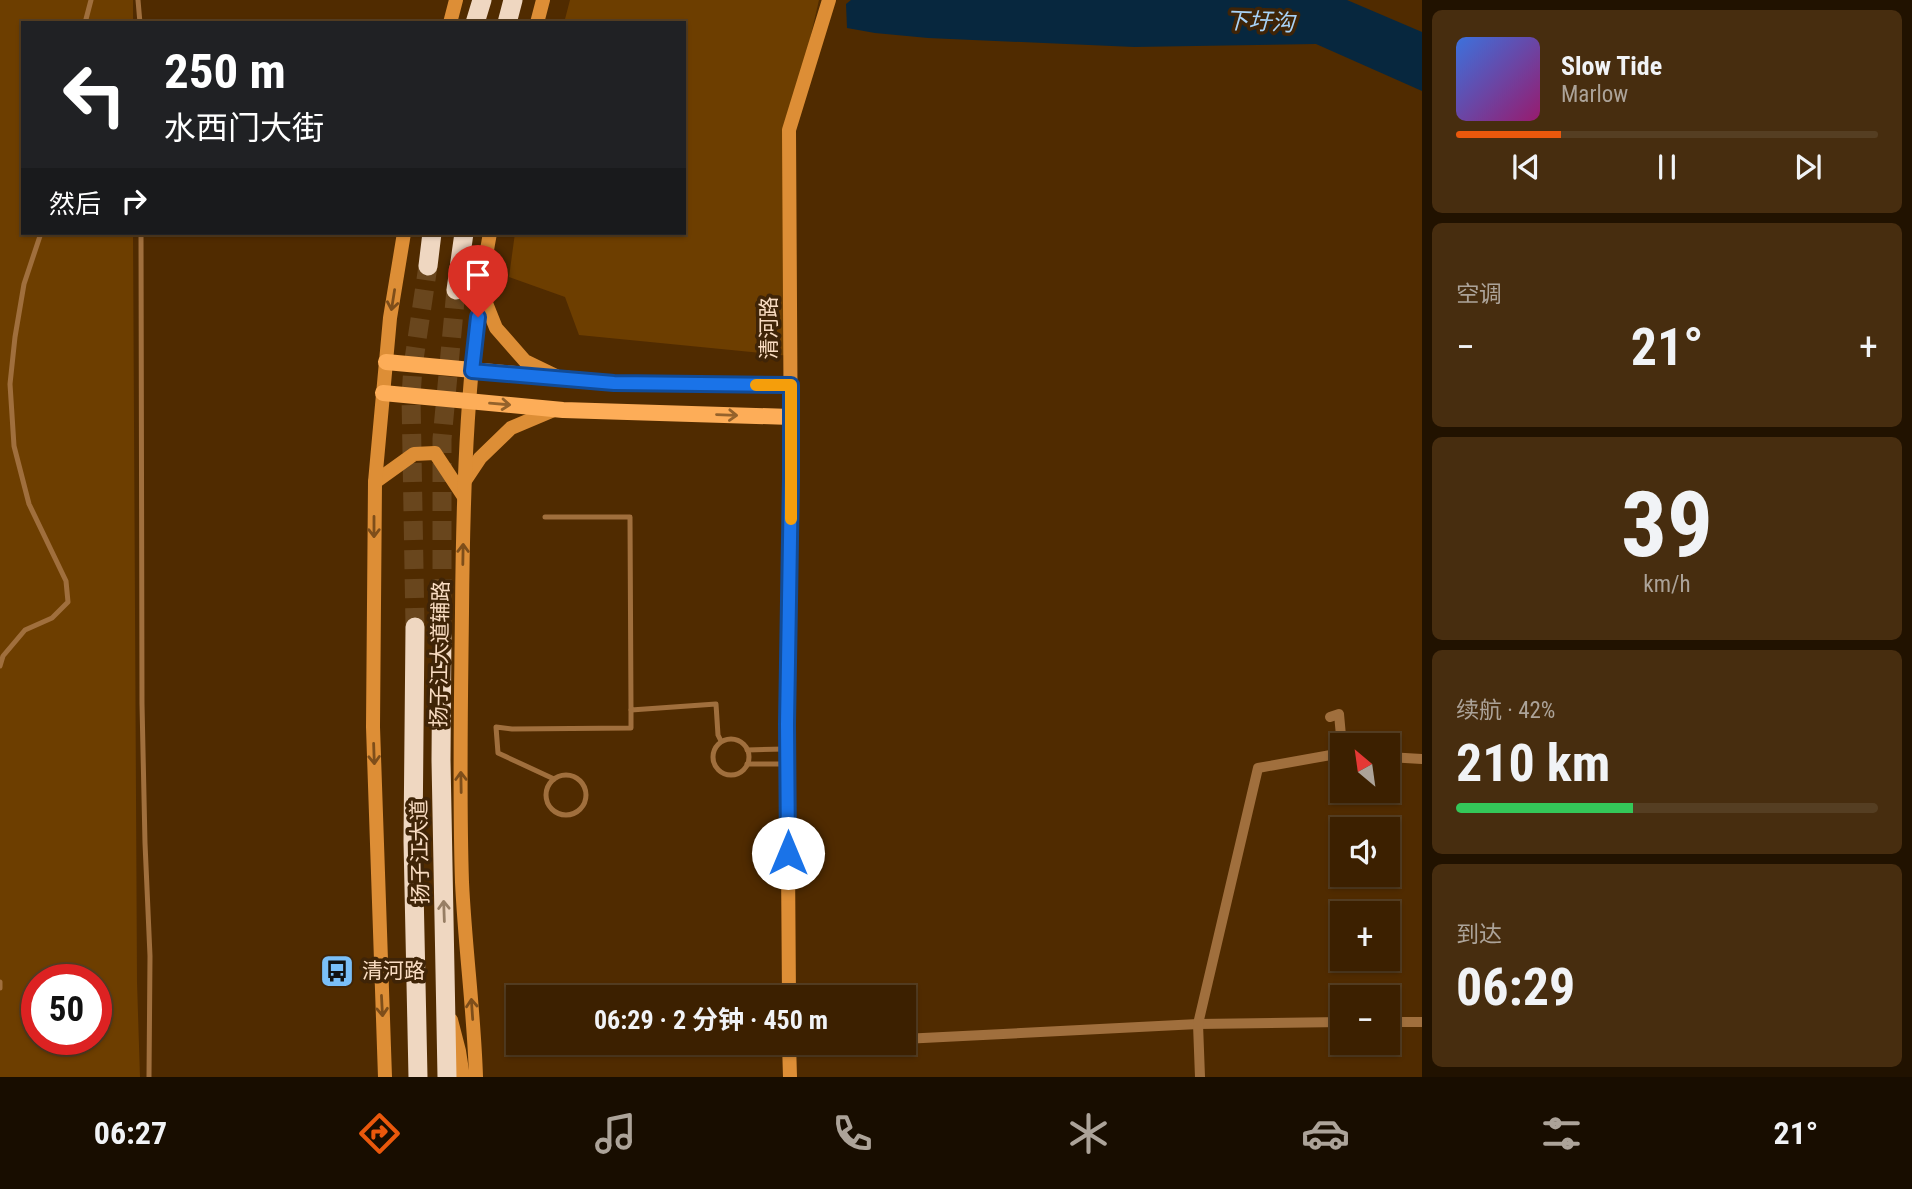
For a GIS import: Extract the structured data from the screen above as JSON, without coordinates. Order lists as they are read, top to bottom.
{
  "streets": {
    "highway": ["扬子江大道"],
    "main road": ["清河路", "扬子江大道辅路"]
  },
  "water": ["下圩沟"],
  "places": {
    "bus stop": ["清河路"]
  },
  "north": "top left",
  "page": {
    "turn": ["250 m", "水西门大街"],
    "song": ["Slow Tide", "Marlow"],
    "then": "然后",
    "tile": [
      "空调",
      ["39", "km/h"],
      ["续航 · 42%", "210 km"],
      ["到达", "06:29"]
    ],
    "heat": ["−", "21°", "+"],
    "map_buttons": ["+", "−"],
    "limit": "50",
    "trip": "06:29 · 2 分钟 · 450 m",
    "tabs": ["06:27", "21°"]
  }
}
